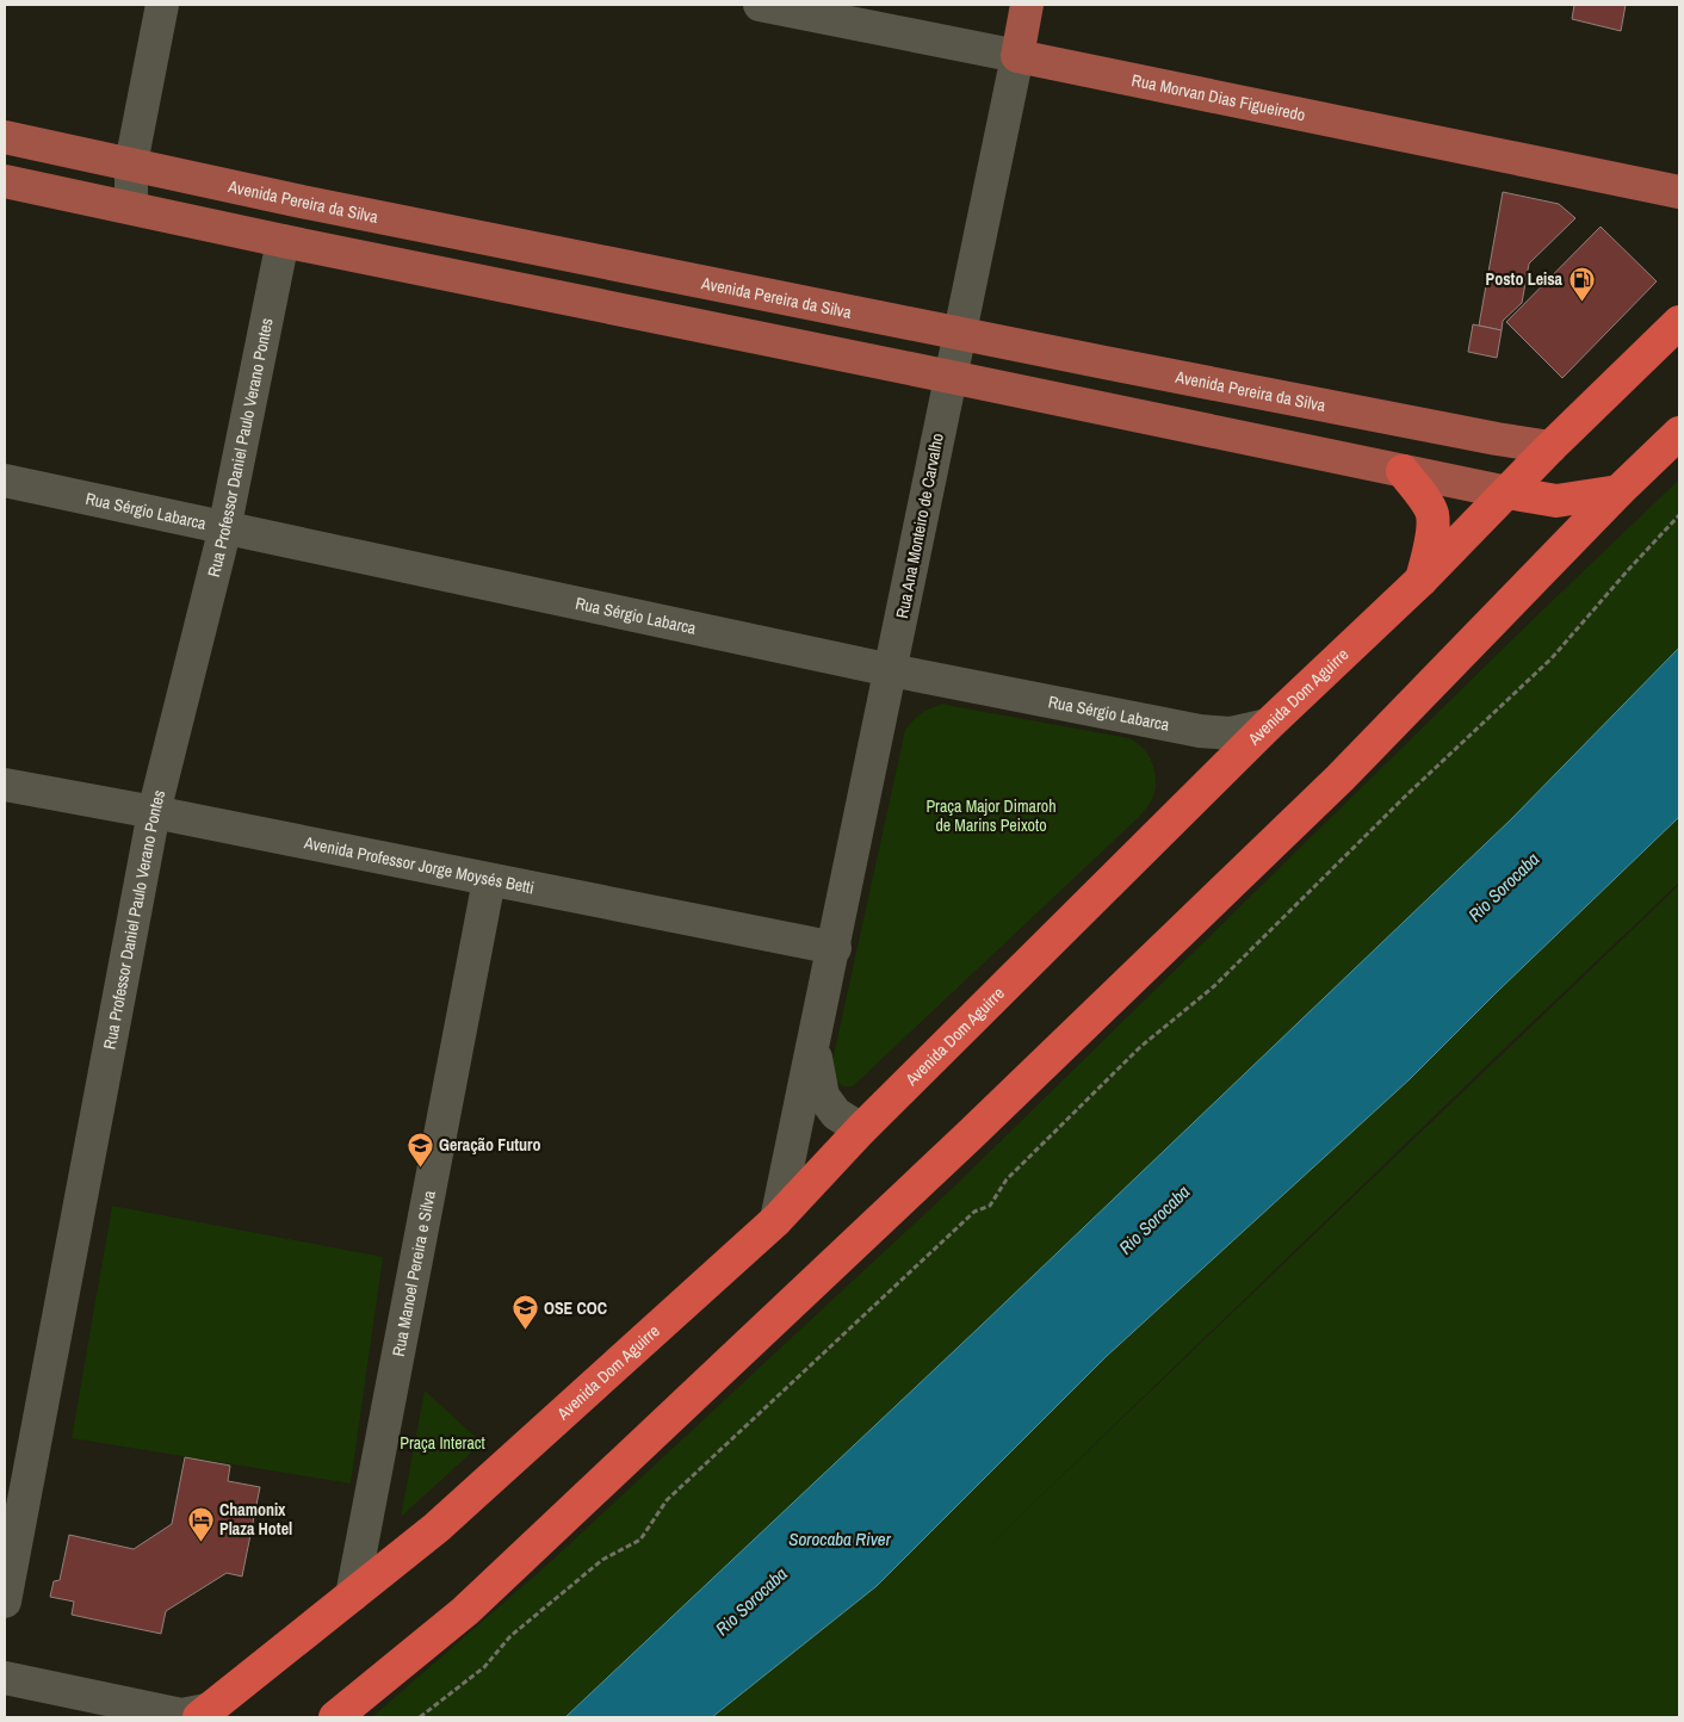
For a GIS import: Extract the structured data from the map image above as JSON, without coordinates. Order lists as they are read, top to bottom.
{
  "streets": {
    "highway": ["Avenida Dom Aguirre"],
    "main road": ["Rua Morvan Dias Figueiredo", "Avenida Pereira da Silva", "Rua Ana Monteiro de Carvalho"],
    "street": [
      "Rua Professor Daniel Paulo Verano Pontes",
      "Rua Sérgio Labarca",
      "Avenida Professor Jorge Moysés Betti",
      "Rua Manoel Pereira e Silva"
    ]
  },
  "crossings": [
    ["Rua Morvan Dias Figueiredo", "Rua Ana Monteiro de Carvalho"],
    ["Avenida Pereira da Silva", "Rua Ana Monteiro de Carvalho"],
    ["Avenida Pereira da Silva", "Avenida Dom Aguirre"],
    ["Rua Professor Daniel Paulo Verano Pontes", "Rua Sérgio Labarca"],
    ["Rua Professor Daniel Paulo Verano Pontes", "Avenida Professor Jorge Moysés Betti"],
    ["Rua Sérgio Labarca", "Rua Ana Monteiro de Carvalho"],
    ["Rua Sérgio Labarca", "Avenida Dom Aguirre"],
    ["Rua Ana Monteiro de Carvalho", "Avenida Dom Aguirre"],
    ["Rua Ana Monteiro de Carvalho", "Avenida Professor Jorge Moysés Betti"],
    ["Avenida Dom Aguirre", "Rua Manoel Pereira e Silva"],
    ["Avenida Professor Jorge Moysés Betti", "Rua Manoel Pereira e Silva"]
  ],
  "water": ["Rio Sorocaba", "Sorocaba River"],
  "parks": ["Praça Major Dimaroh de Marins Peixoto", "Praça Interact"],
  "places": {
    "fuel station": ["Posto Leisa"],
    "school or university": ["Geração Futuro", "OSE COC"],
    "hotel": ["Chamonix Plaza Hotel"]
  }
}
